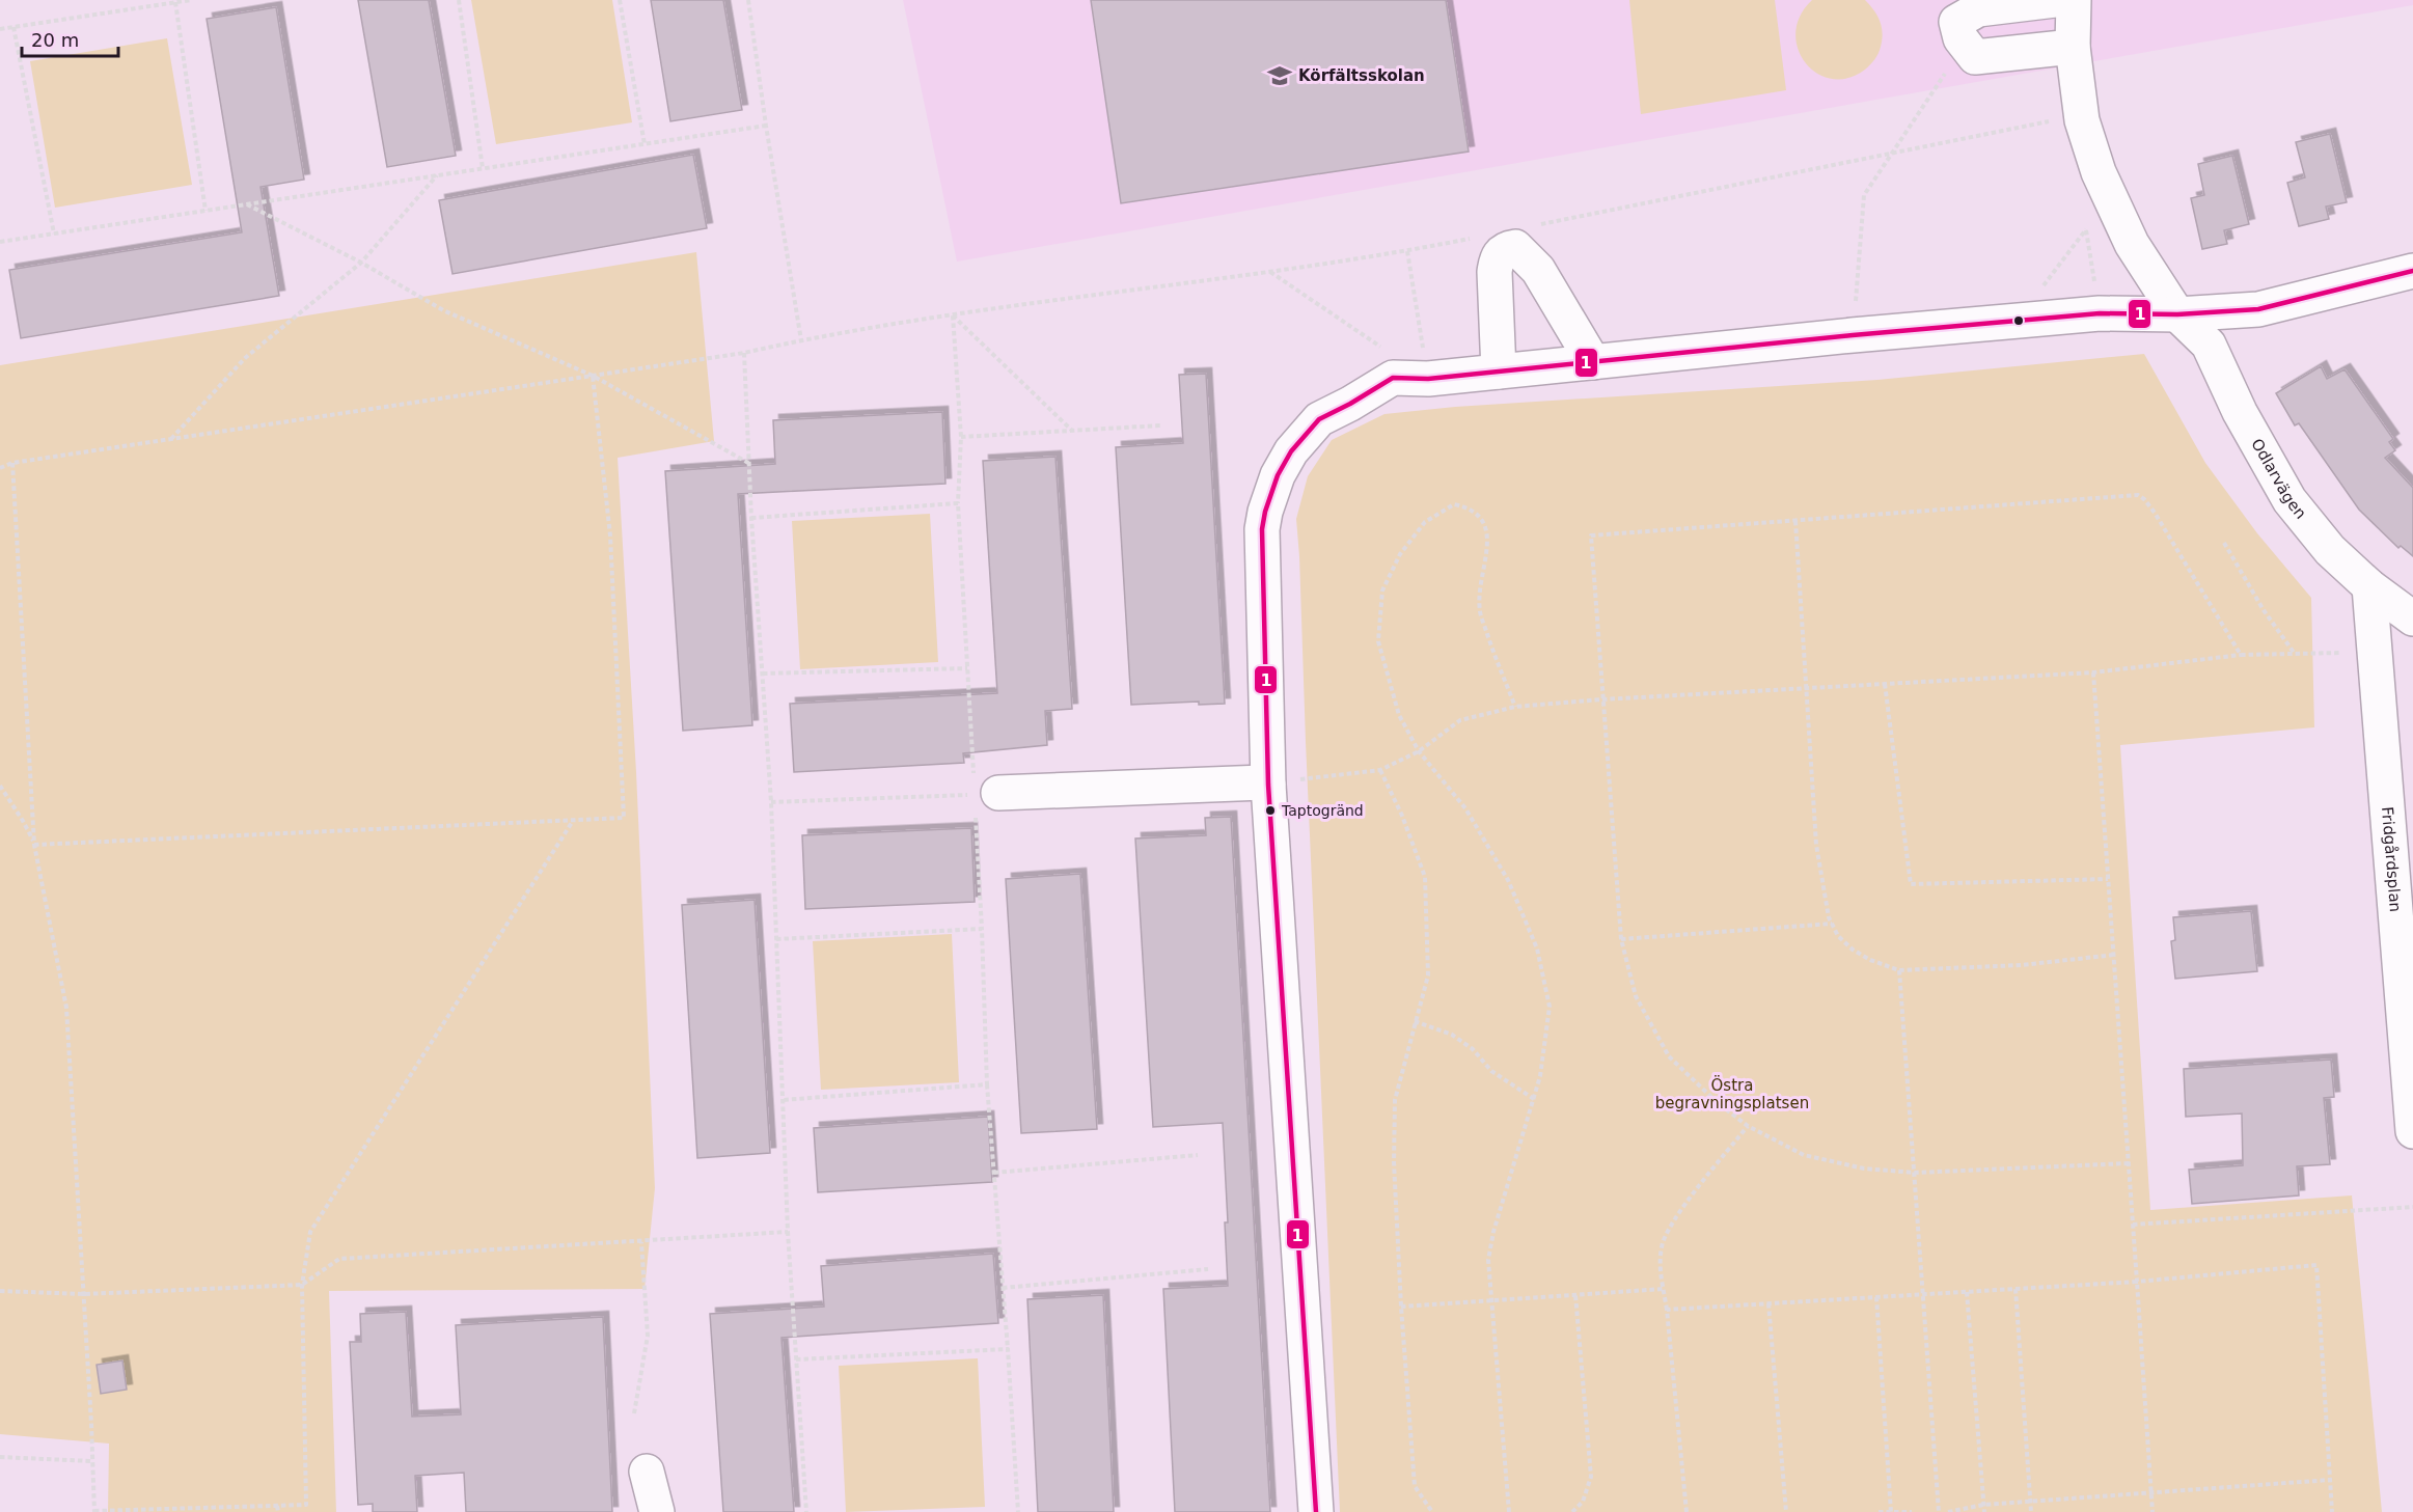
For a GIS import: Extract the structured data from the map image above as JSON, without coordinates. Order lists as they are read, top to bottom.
{
  "streets": {
    "street": ["Odlarvägen", "Fridgårdsplan"]
  },
  "crossings": [
    ["Odlarvägen", "Fridgårdsplan"]
  ],
  "parks": ["Östra begravningsplatsen"],
  "places": {
    "school or university": ["Körfältsskolan"],
    "other": ["Taptogränd"]
  },
  "lines": ["transit line 1"],
  "scale_bar": "20 m"
}
